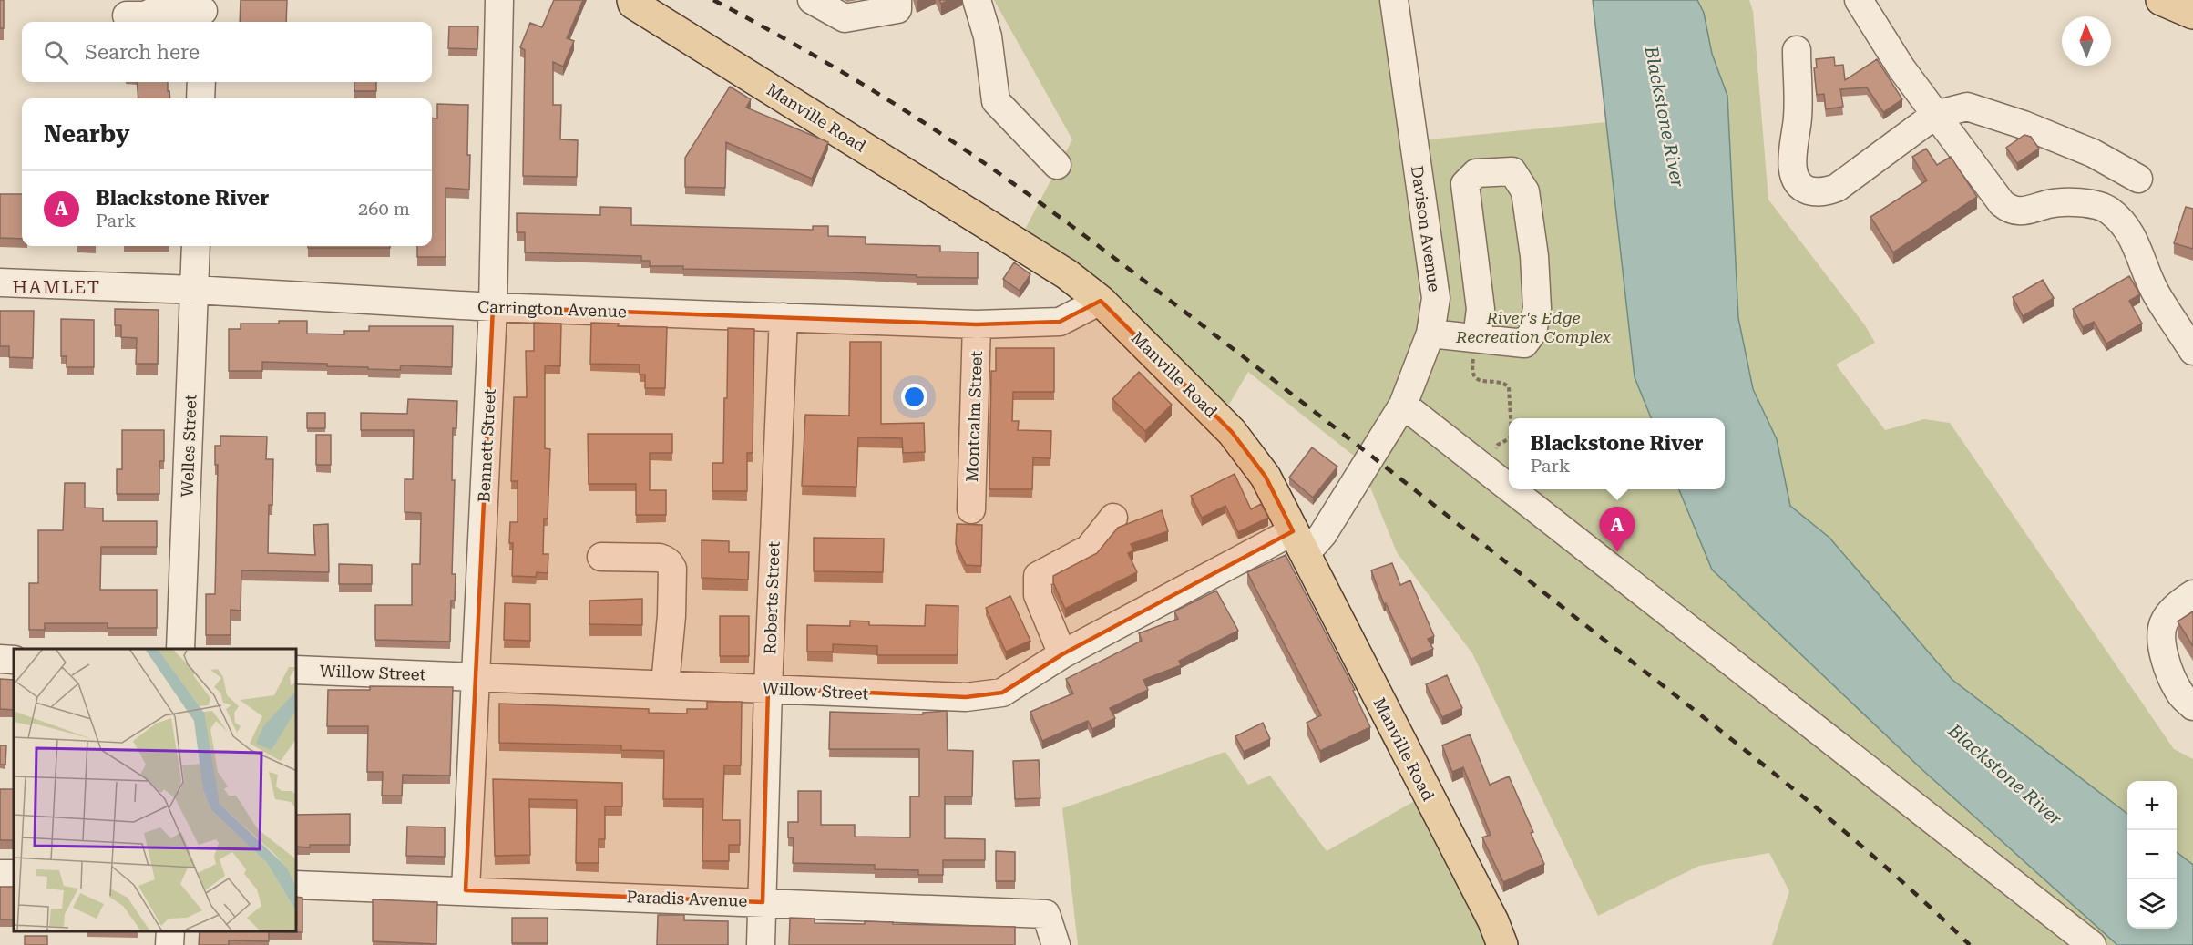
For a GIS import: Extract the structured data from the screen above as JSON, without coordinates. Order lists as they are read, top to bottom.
{
  "streets": {
    "main road": ["Manville Road"],
    "street": [
      "Davison Avenue",
      "Carrington Avenue",
      "Montcalm Street",
      "Welles Street",
      "Bennett Street",
      "Roberts Street",
      "Willow Street",
      "Paradis Avenue"
    ]
  },
  "crossings": [
    ["Manville Road", "Davison Avenue"],
    ["Manville Road", "Carrington Avenue"],
    ["Manville Road", "Willow Street"],
    ["Davison Avenue", "Willow Street"],
    ["Carrington Avenue", "Montcalm Street"],
    ["Carrington Avenue", "Welles Street"],
    ["Carrington Avenue", "Bennett Street"],
    ["Carrington Avenue", "Roberts Street"],
    ["Bennett Street", "Willow Street"],
    ["Bennett Street", "Paradis Avenue"],
    ["Roberts Street", "Willow Street"],
    ["Roberts Street", "Paradis Avenue"]
  ],
  "districts": ["HAMLET"],
  "water": ["Blackstone River"],
  "parks": ["River's Edge Recreation Complex"],
  "north": "top",
  "page": {
    "search": "Search here",
    "heading": "Nearby",
    "list": [
      {
        "mark": "A",
        "name": "Blackstone River",
        "note": "Park",
        "value": "260 m"
      }
    ],
    "popup": ["Blackstone River", "Park"],
    "pins": "A",
    "map_buttons": ["+", "−"]
  }
}
